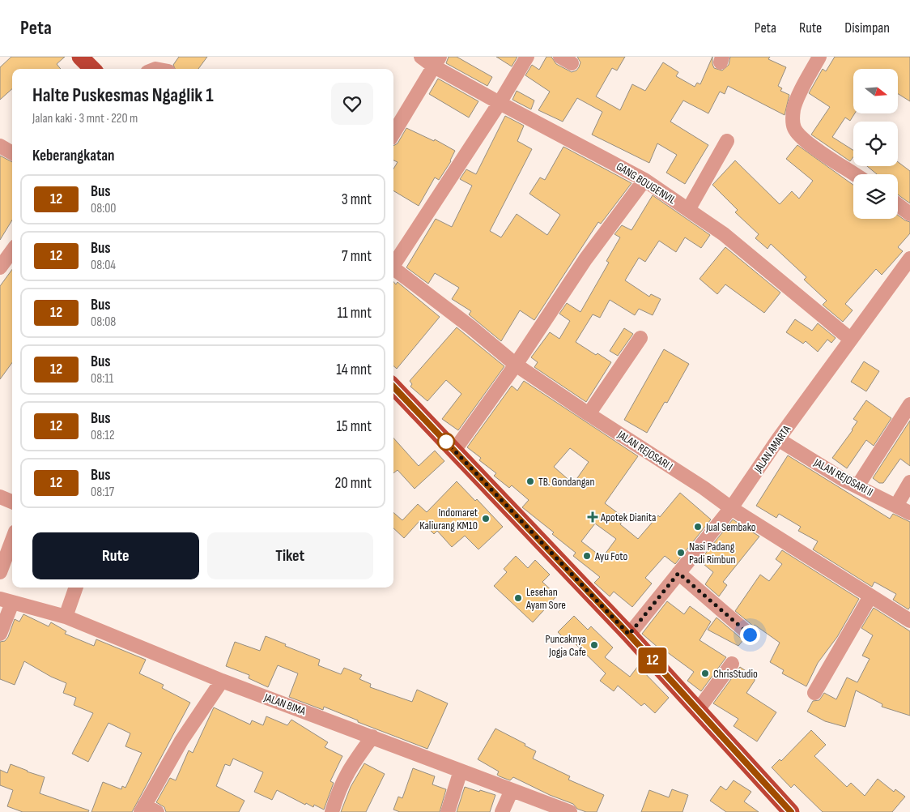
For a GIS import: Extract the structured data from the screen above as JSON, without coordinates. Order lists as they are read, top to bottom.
{
  "streets": {
    "street": [
      "GANG BOUGENVIL",
      "JALAN AMARTA",
      "JALAN REJOSARI I",
      "JALAN REJOSARI II",
      "JALAN BIMA"
    ]
  },
  "crossings": [
    ["GANG BOUGENVIL", "JALAN AMARTA"],
    ["JALAN AMARTA", "JALAN REJOSARI I"],
    ["JALAN AMARTA", "JALAN REJOSARI II"]
  ],
  "places": {
    "other": [
      "TB. Gondangan",
      "Indomaret Kaliurang KM10",
      "Jual Sembako",
      "Nasi Padang Padi Rimbun",
      "Ayu Foto",
      "Lesehan Ayam Sore",
      "Puncaknya Jogja Cafe",
      "ChrisStudio"
    ],
    "health": ["Apotek Dianita"]
  },
  "lines": ["bus line 12"],
  "north": "right",
  "page": {
    "header": "Peta",
    "nav": ["Peta", "Rute", "Disimpan"],
    "on_map": "12",
    "heading": [
      ["Halte Puskesmas Ngaglik 1", "Jalan kaki · 3 mnt · 220 m"],
      "Keberangkatan"
    ],
    "list": [
      {
        "mark": "12",
        "name": "Bus",
        "note": "08:00",
        "value": "3 mnt"
      },
      {
        "mark": "12",
        "name": "Bus",
        "note": "08:04",
        "value": "7 mnt"
      },
      {
        "mark": "12",
        "name": "Bus",
        "note": "08:08",
        "value": "11 mnt"
      },
      {
        "mark": "12",
        "name": "Bus",
        "note": "08:11",
        "value": "14 mnt"
      },
      {
        "mark": "12",
        "name": "Bus",
        "note": "08:12",
        "value": "15 mnt"
      },
      {
        "mark": "12",
        "name": "Bus",
        "note": "08:17",
        "value": "20 mnt"
      }
    ],
    "buttons": ["Rute", "Tiket"]
  }
}
